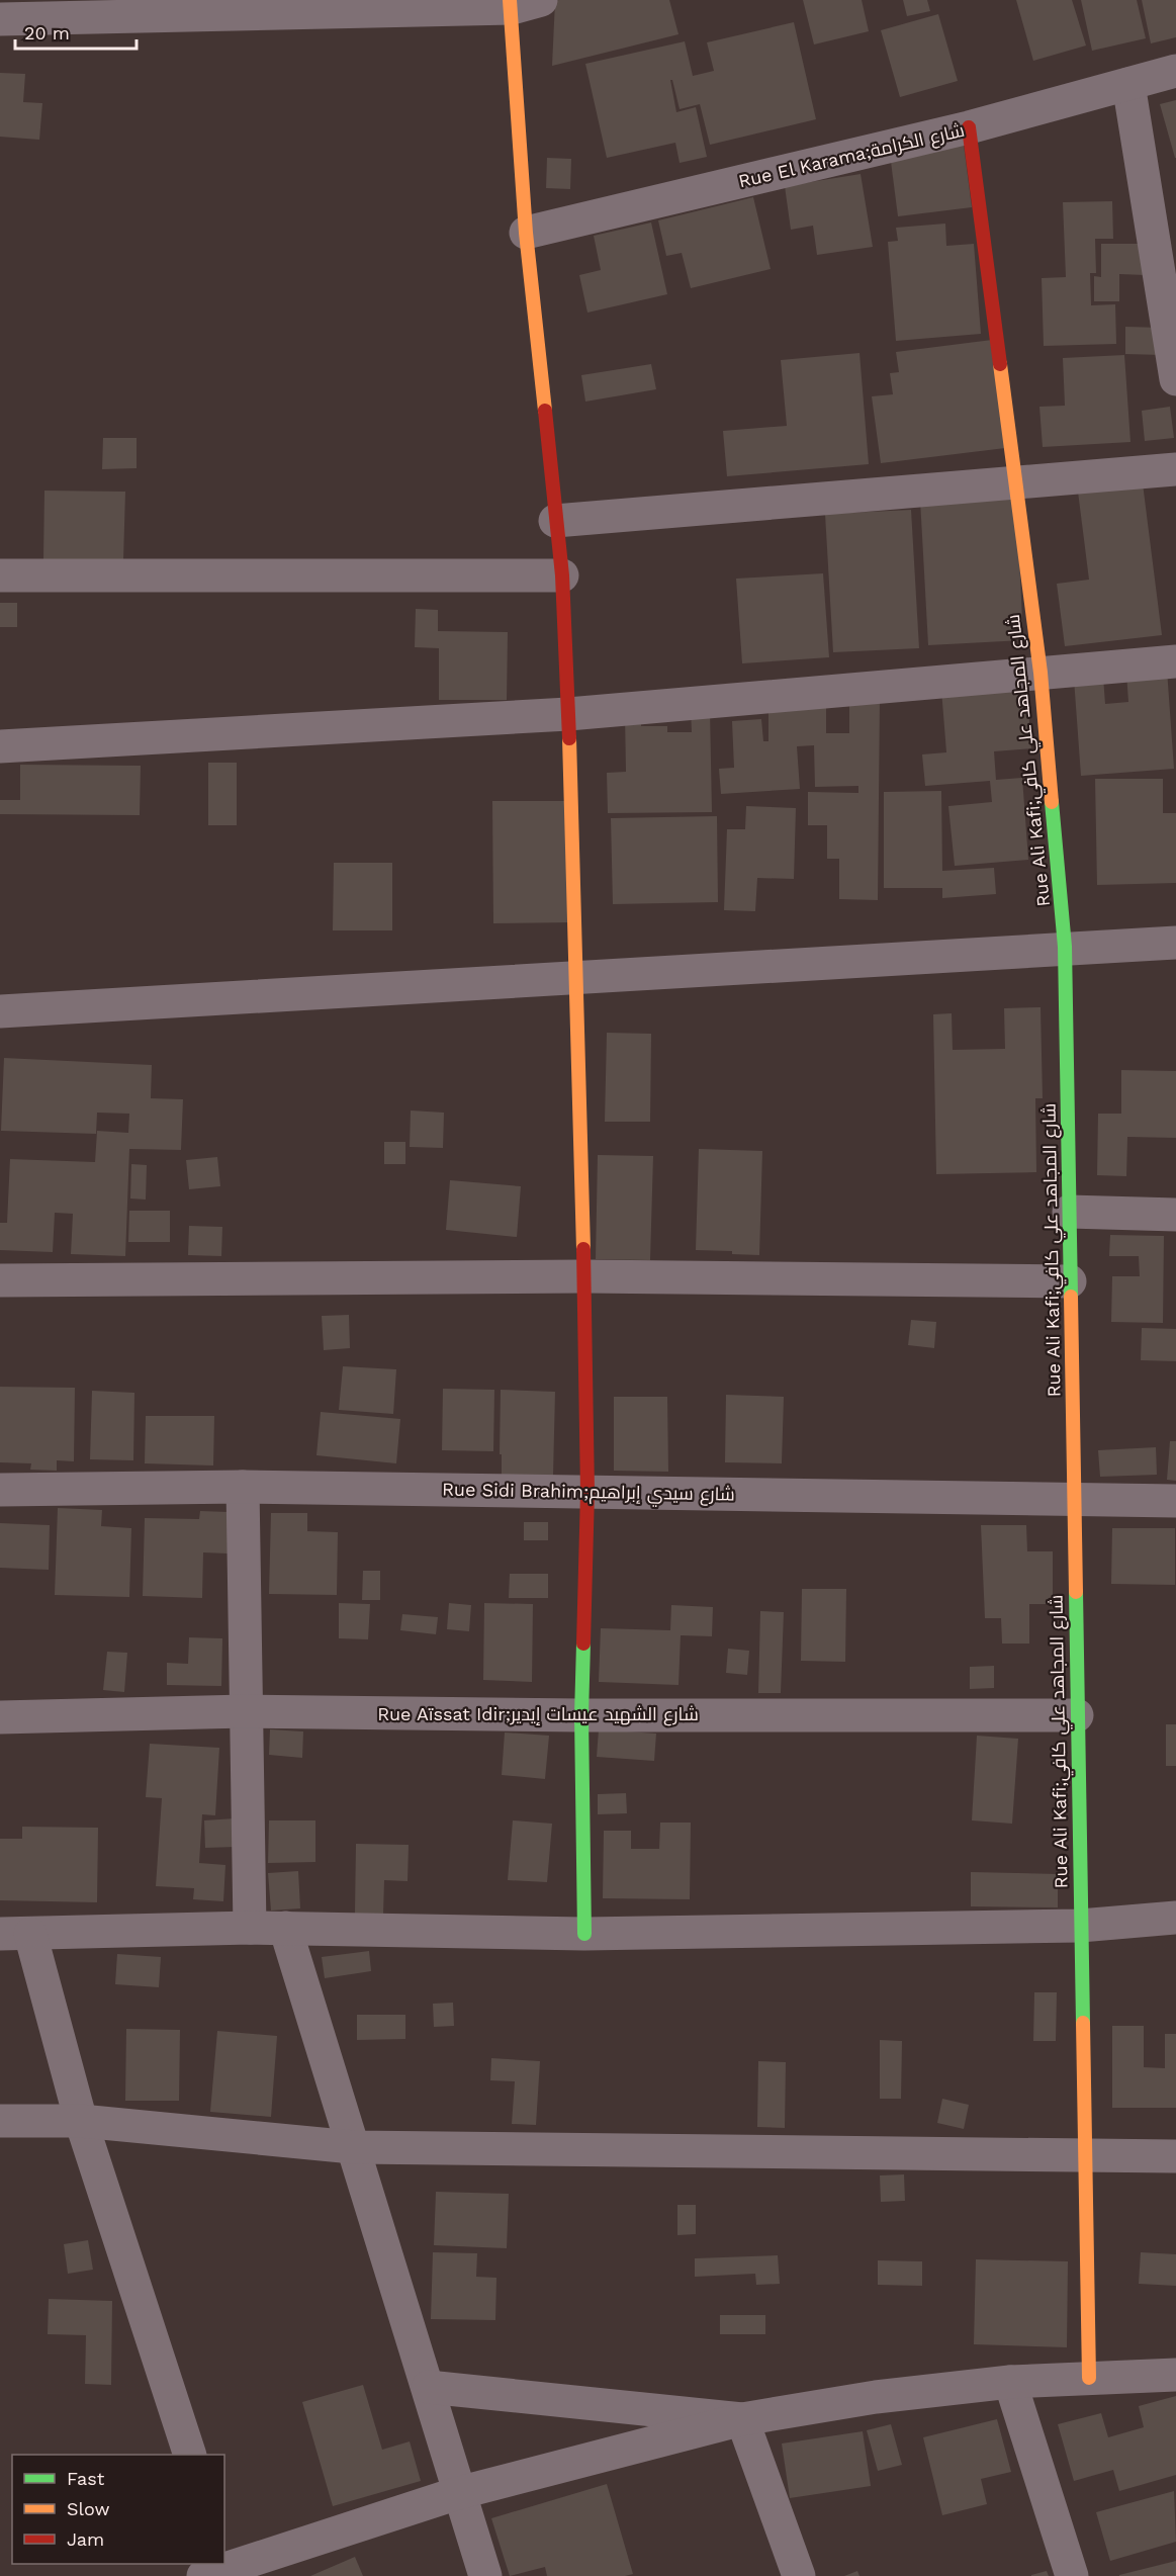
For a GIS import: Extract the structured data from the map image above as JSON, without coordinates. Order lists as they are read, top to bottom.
{
  "streets": {
    "street": [
      "Rue El Karama;شارع الكرامة",
      "Rue Ali Kafi;شارع المجاهد علي كافي",
      "Rue Sidi Brahim;شارع سيدي إبراهيم",
      "Rue Aïssat Idir;شارع الشهيد عيسات إيدير"
    ]
  },
  "crossings": [
    ["Rue El Karama;شارع الكرامة", "Rue Ali Kafi;شارع المجاهد علي كافي"],
    ["Rue Ali Kafi;شارع المجاهد علي كافي", "Rue Sidi Brahim;شارع سيدي إبراهيم"],
    ["Rue Ali Kafi;شارع المجاهد علي كافي", "Rue Aïssat Idir;شارع الشهيد عيسات إيدير"]
  ],
  "legend": ["Fast", "Slow", "Jam"],
  "scale_bar": "20 m"
}
